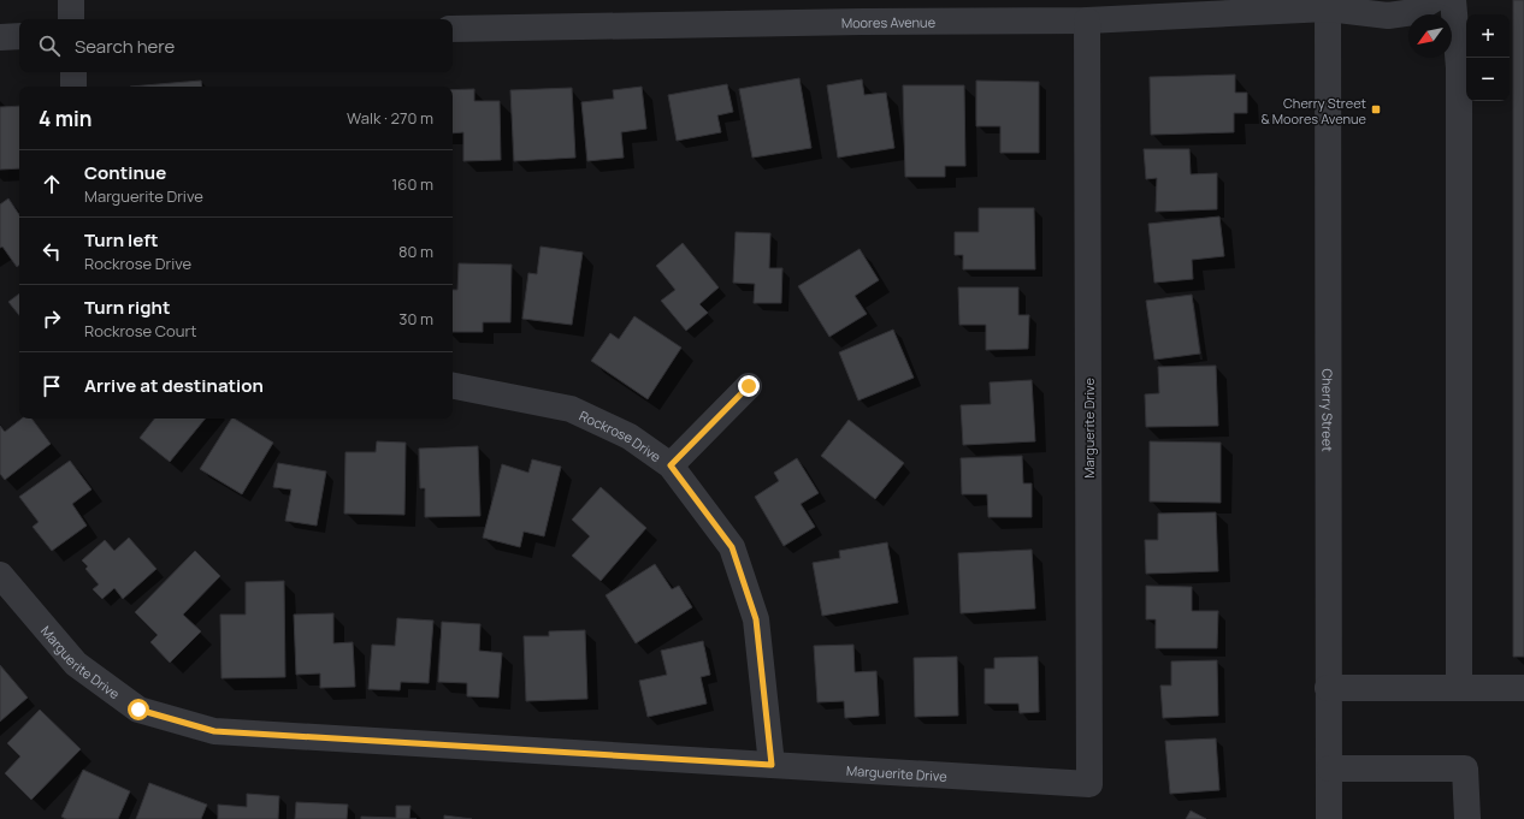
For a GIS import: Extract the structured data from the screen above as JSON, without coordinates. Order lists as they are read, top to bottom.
{
  "streets": {
    "street": [
      "Moores Avenue",
      "Cherry Street",
      "Marguerite Drive",
      "Rockrose Drive"
    ]
  },
  "crossings": [
    ["Moores Avenue", "Cherry Street"],
    ["Moores Avenue", "Marguerite Drive"],
    ["Marguerite Drive", "Rockrose Drive"]
  ],
  "places": {
    "transit": ["Cherry Street & Moores Avenue"]
  },
  "north": "bottom left",
  "page": {
    "map_buttons": ["+", "−"],
    "search": "Search here",
    "heading": ["4 min", "Walk · 270 m"],
    "list": [
      ["Continue", "Marguerite Drive", "160 m"],
      ["Turn left", "Rockrose Drive", "80 m"],
      ["Turn right", "Rockrose Court", "30 m"],
      "Arrive at destination"
    ]
  }
}
